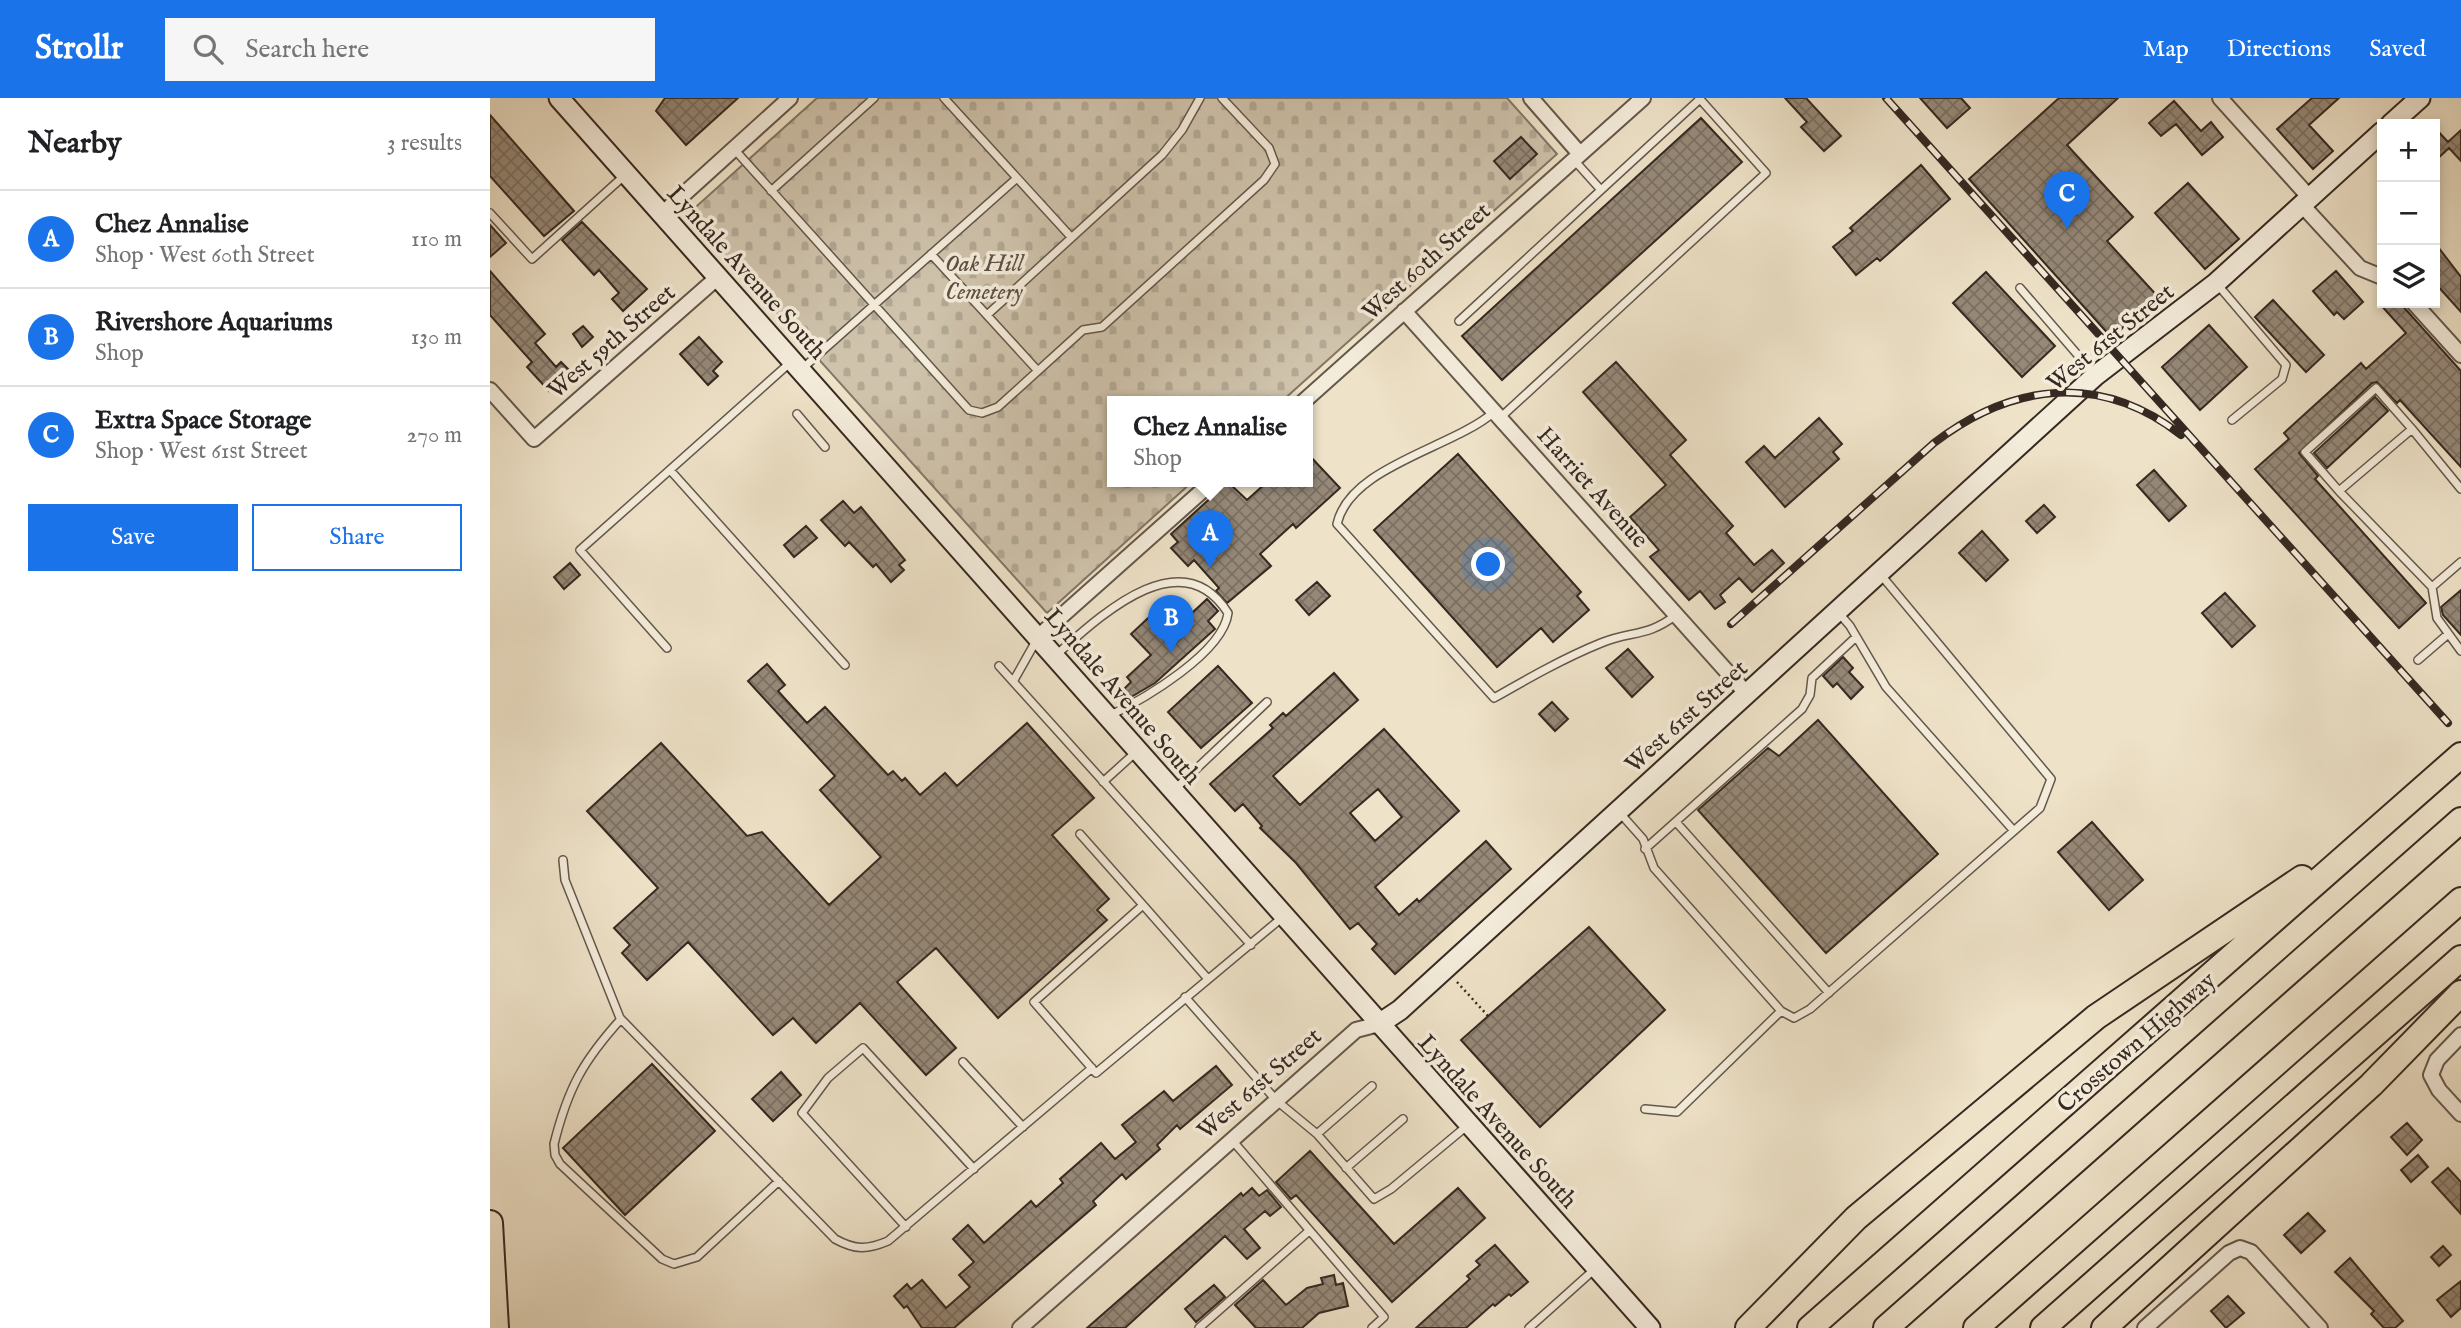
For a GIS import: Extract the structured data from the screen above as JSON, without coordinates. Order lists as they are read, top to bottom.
{
  "streets": {
    "highway": ["Crosstown Highway"],
    "main road": ["Lyndale Avenue South", "West 61st Street"],
    "street": ["West 60th Street", "West 59th Street", "Harriet Avenue"]
  },
  "crossings": [
    ["West 60th Street", "Harriet Avenue"],
    ["Lyndale Avenue South", "West 61st Street"],
    ["Lyndale Avenue South", "West 59th Street"],
    ["West 61st Street", "Harriet Avenue"]
  ],
  "parks": ["Oak Hill Cemetery"],
  "page": {
    "header": "Strollr",
    "search": "Search here",
    "nav": ["Map", "Directions", "Saved"],
    "heading": ["Nearby", "3 results"],
    "map_buttons": ["+", "−"],
    "pins": ["C", "A", "B"],
    "list": [
      {
        "mark": "A",
        "name": "Chez Annalise",
        "note": "Shop · West 60th Street",
        "value": "110 m"
      },
      {
        "mark": "B",
        "name": "Rivershore Aquariums",
        "note": "Shop",
        "value": "130 m"
      },
      {
        "mark": "C",
        "name": "Extra Space Storage",
        "note": "Shop · West 61st Street",
        "value": "270 m"
      }
    ],
    "popup": ["Chez Annalise", "Shop"],
    "buttons": ["Save", "Share"]
  }
}
